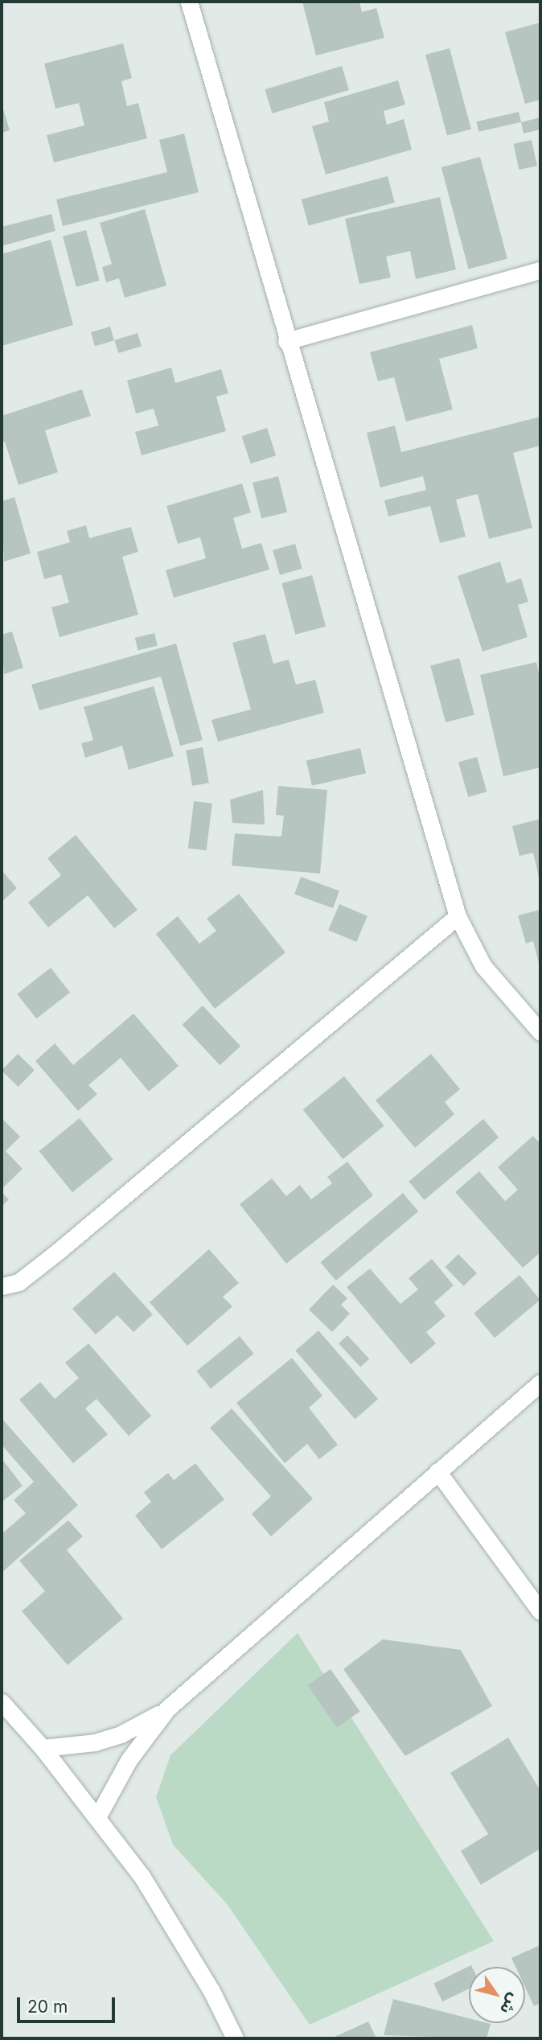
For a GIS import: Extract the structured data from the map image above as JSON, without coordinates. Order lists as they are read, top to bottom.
{
  "scale_bar": "20 m",
  "north": "bottom right"
}
